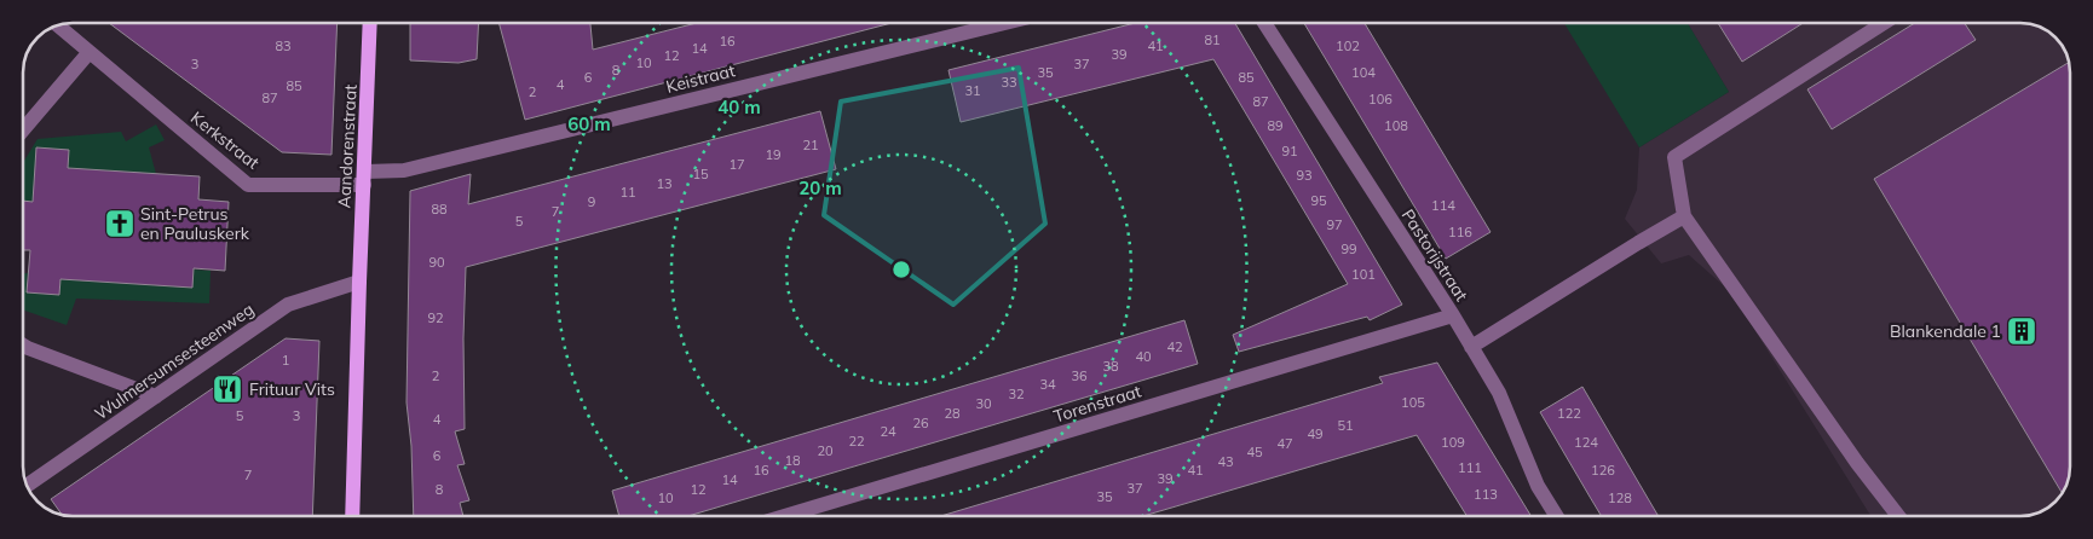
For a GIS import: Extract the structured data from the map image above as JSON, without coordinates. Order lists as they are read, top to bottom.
{
  "streets": {
    "main road": ["Aandorenstraat"],
    "street": [
      "Keistraat",
      "Kerkstraat",
      "Pastorijstraat",
      "Wulmersumsesteenweg",
      "Torenstraat"
    ]
  },
  "crossings": [
    ["Keistraat", "Kerkstraat"],
    ["Keistraat", "Aandorenstraat"],
    ["Kerkstraat", "Aandorenstraat"],
    ["Aandorenstraat", "Wulmersumsesteenweg"],
    ["Pastorijstraat", "Torenstraat"]
  ],
  "places": {
    "church": ["Sint-Petrus en Pauluskerk"],
    "building": ["Blankendale 1"],
    "restaurant": ["Frituur Vits"]
  },
  "house_numbers": [
    "81",
    "16",
    "83",
    "41",
    "102",
    "14",
    "39",
    "12",
    "10",
    "3",
    "37",
    "8",
    "35",
    "104",
    "6",
    "85",
    "33",
    "4",
    "85",
    "31",
    "2",
    "87",
    "106",
    "87",
    "89",
    "108",
    "21",
    "91",
    "19",
    "17",
    "15",
    "93",
    "13",
    "11",
    "95",
    "9",
    "114",
    "88",
    "7",
    "5",
    "97",
    "116",
    "99",
    "90",
    "101",
    "92",
    "42",
    "40",
    "1",
    "38",
    "2",
    "36",
    "34",
    "32",
    "105",
    "30",
    "28",
    "122",
    "5",
    "3",
    "4",
    "26",
    "51",
    "24",
    "49",
    "22",
    "109",
    "124",
    "47",
    "20",
    "45",
    "6",
    "18",
    "43",
    "111",
    "16",
    "41",
    "126",
    "7",
    "39",
    "14",
    "37",
    "8",
    "12",
    "113",
    "35",
    "10",
    "128"
  ],
  "rings": ["40 m", "60 m", "20 m"]
}
